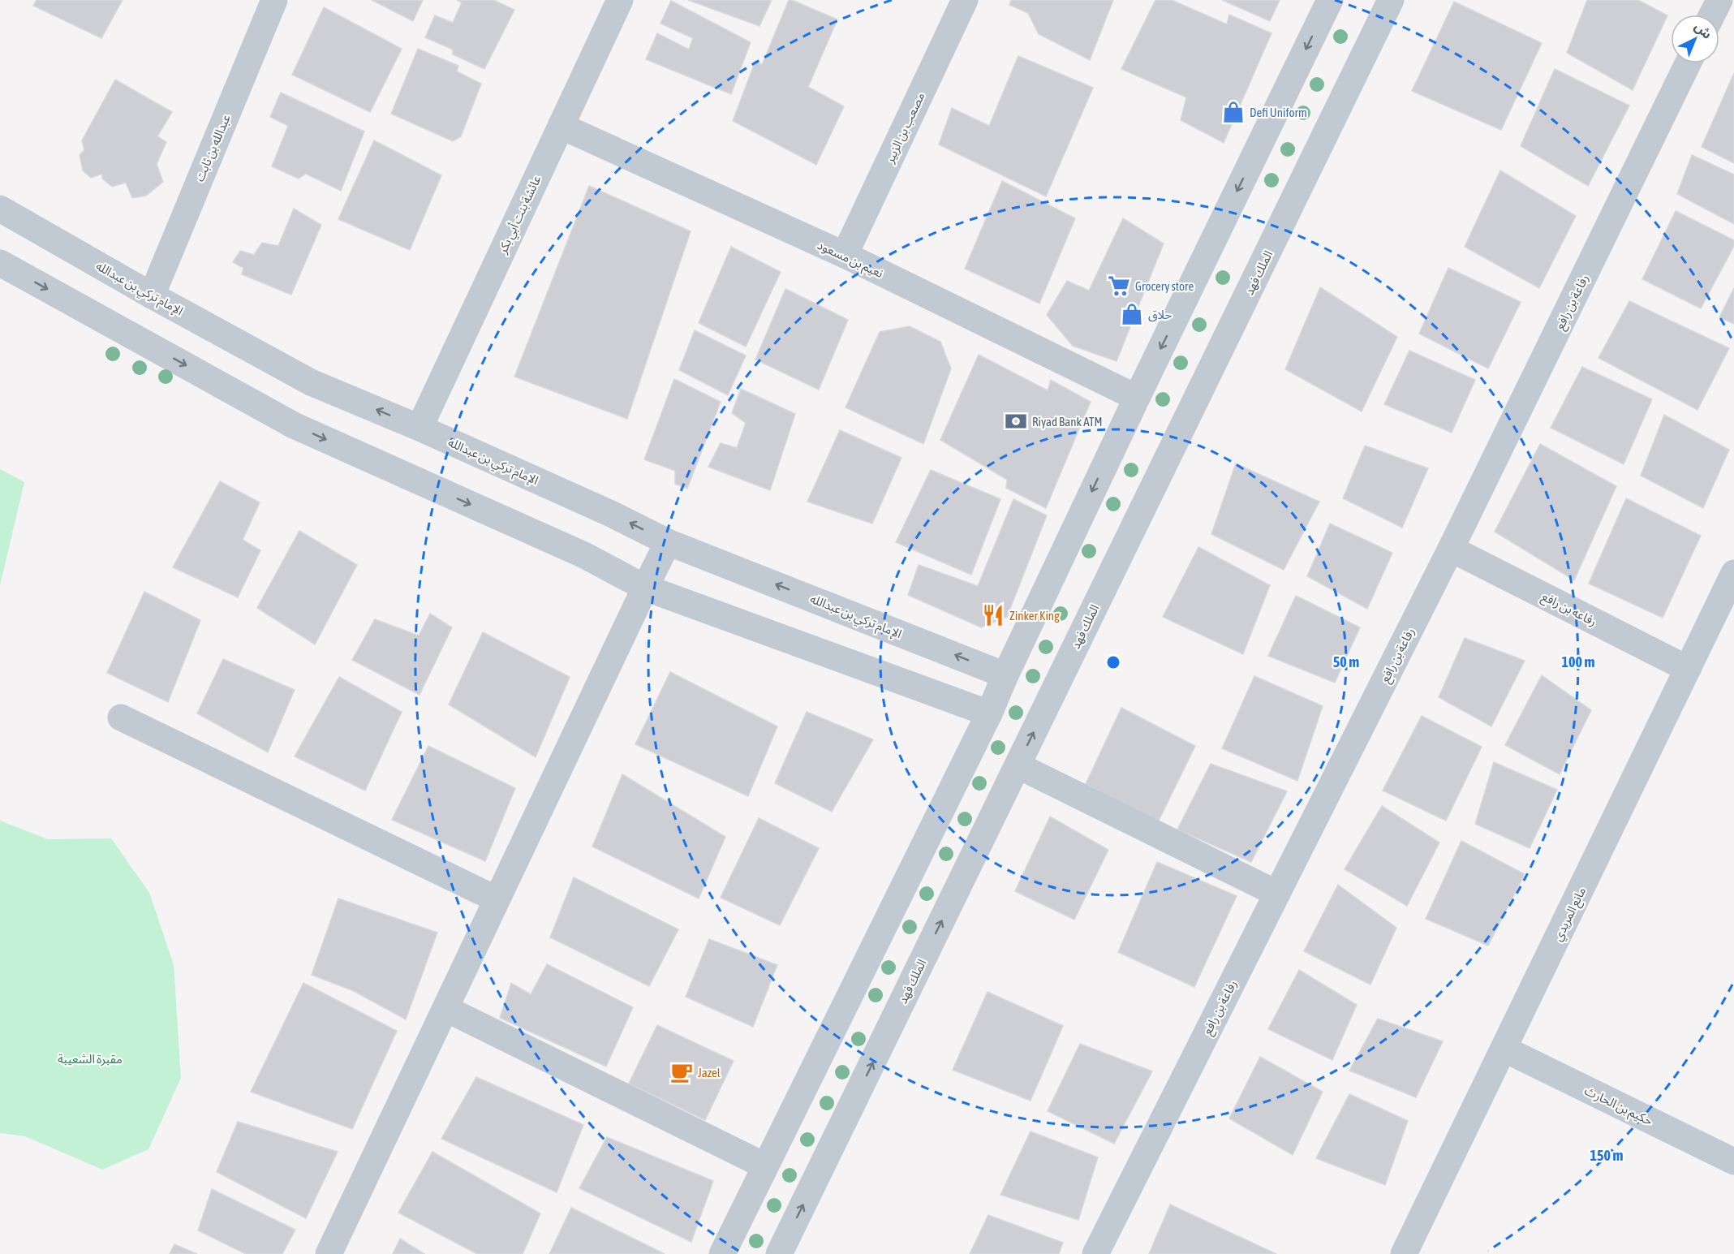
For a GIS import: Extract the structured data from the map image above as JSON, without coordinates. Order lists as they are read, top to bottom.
{
  "streets": {
    "street": [
      "مصعب بن الزبير",
      "عبدالله بن ثابت",
      "عائشة بنت أبي بكر",
      "نعيم بن مسعود",
      "الملك فهد",
      "الإمام تركي بن عبدالله",
      "رفاعة بن رافع",
      "رفاعه بن رافع",
      "مانع المريدي",
      "حكيم بن الحارث"
    ]
  },
  "crossings": [
    ["مصعب بن الزبير", "نعيم بن مسعود"],
    ["عبدالله بن ثابت", "الإمام تركي بن عبدالله"],
    ["عائشة بنت أبي بكر", "نعيم بن مسعود"],
    ["عائشة بنت أبي بكر", "الإمام تركي بن عبدالله"],
    ["رفاعة بن رافع", "رفاعه بن رافع"],
    ["رفاعه بن رافع", "مانع المريدي"],
    ["مانع المريدي", "حكيم بن الحارث"]
  ],
  "parks": ["مقبرة الشعيبة"],
  "places": {
    "shop": ["Defi Uniform", "حلاق"],
    "supermarket": ["Grocery store"],
    "bank": ["Riyad Bank ATM"],
    "restaurant": ["Zinker King"],
    "cafe": ["Jazel"]
  },
  "north": "top right",
  "rings": ["50 m", "100 m", "150 m"]
}
